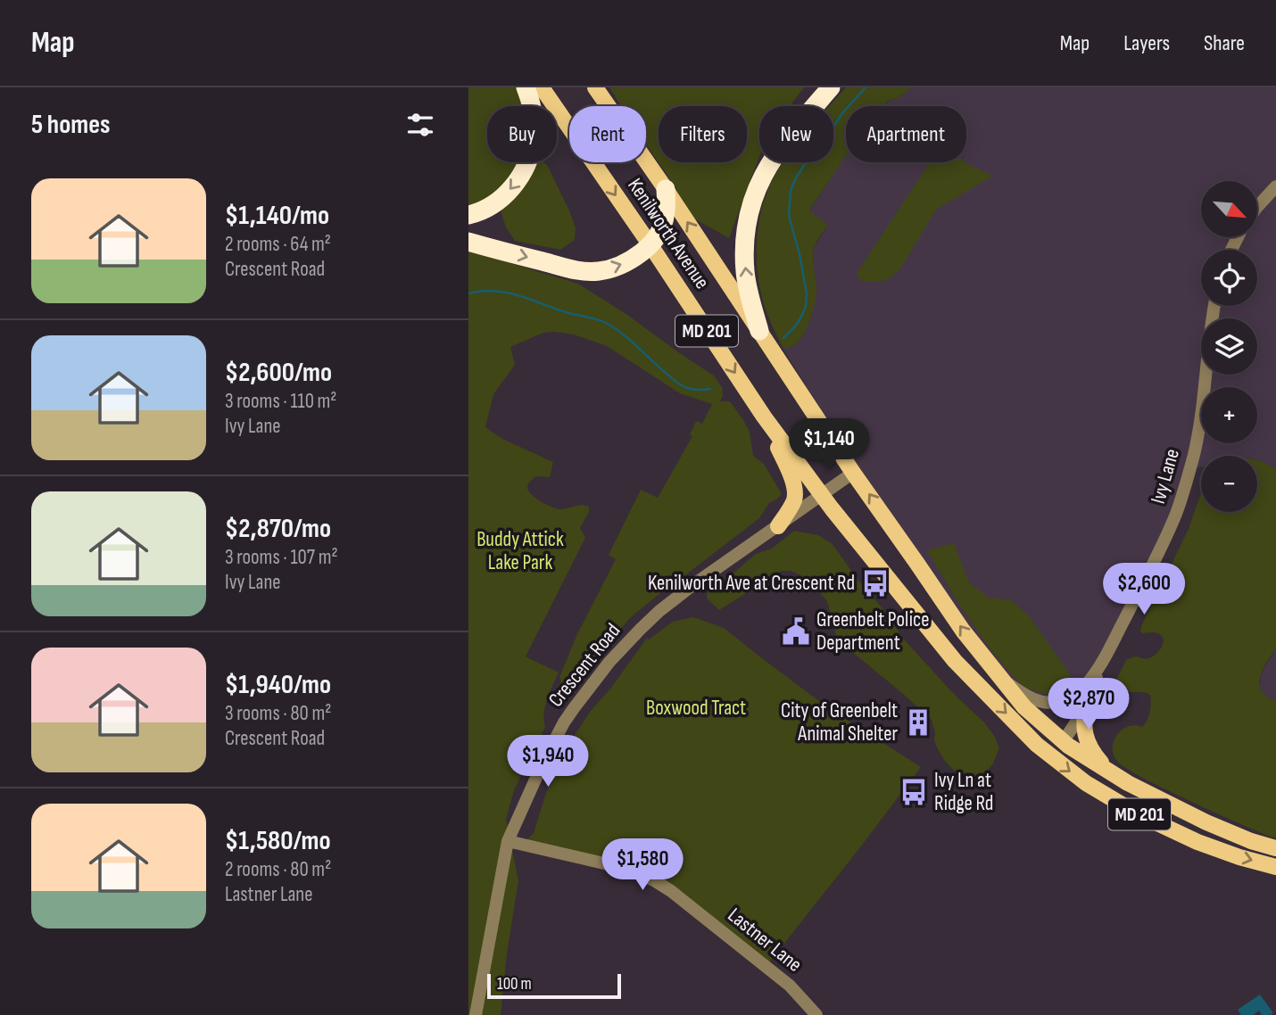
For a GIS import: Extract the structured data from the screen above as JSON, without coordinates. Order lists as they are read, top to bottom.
{
  "streets": {
    "main road": ["Kenilworth Avenue", "MD 201"],
    "street": ["Ivy Lane", "Crescent Road", "Lastner Lane"]
  },
  "crossings": [
    ["Kenilworth Avenue", "Ivy Lane"],
    ["Kenilworth Avenue", "Crescent Road"],
    ["Crescent Road", "Lastner Lane"]
  ],
  "parks": ["Buddy Attick Lake Park", "Boxwood Tract"],
  "places": {
    "bus stop": ["Kenilworth Ave at Crescent Rd", "Ivy Ln at Ridge Rd"],
    "public building": ["Greenbelt Police Department"],
    "building": ["City of Greenbelt Animal Shelter"]
  },
  "scale_bar": "100 m",
  "north": "bottom right",
  "page": {
    "header": "Map",
    "nav": ["Map", "Layers", "Share"],
    "heading": "5 homes",
    "chip": [
      "Buy",
      "Rent",
      "Filters",
      "New",
      "Apartment"
    ],
    "list": [
      {
        "name": "$1,140/mo",
        "note": "2 rooms · 64 m² · Crescent Road"
      },
      {
        "name": "$2,600/mo",
        "note": "3 rooms · 110 m² · Ivy Lane"
      },
      {
        "name": "$2,870/mo",
        "note": "3 rooms · 107 m² · Ivy Lane"
      },
      {
        "name": "$1,940/mo",
        "note": "3 rooms · 80 m² · Crescent Road"
      },
      {
        "name": "$1,580/mo",
        "note": "2 rooms · 80 m² · Lastner Lane"
      }
    ],
    "map_buttons": ["+", "−"],
    "price": [
      "$1,140",
      "$2,600",
      "$2,870",
      "$1,940",
      "$1,580"
    ],
    "scale": "100 m"
  }
}
